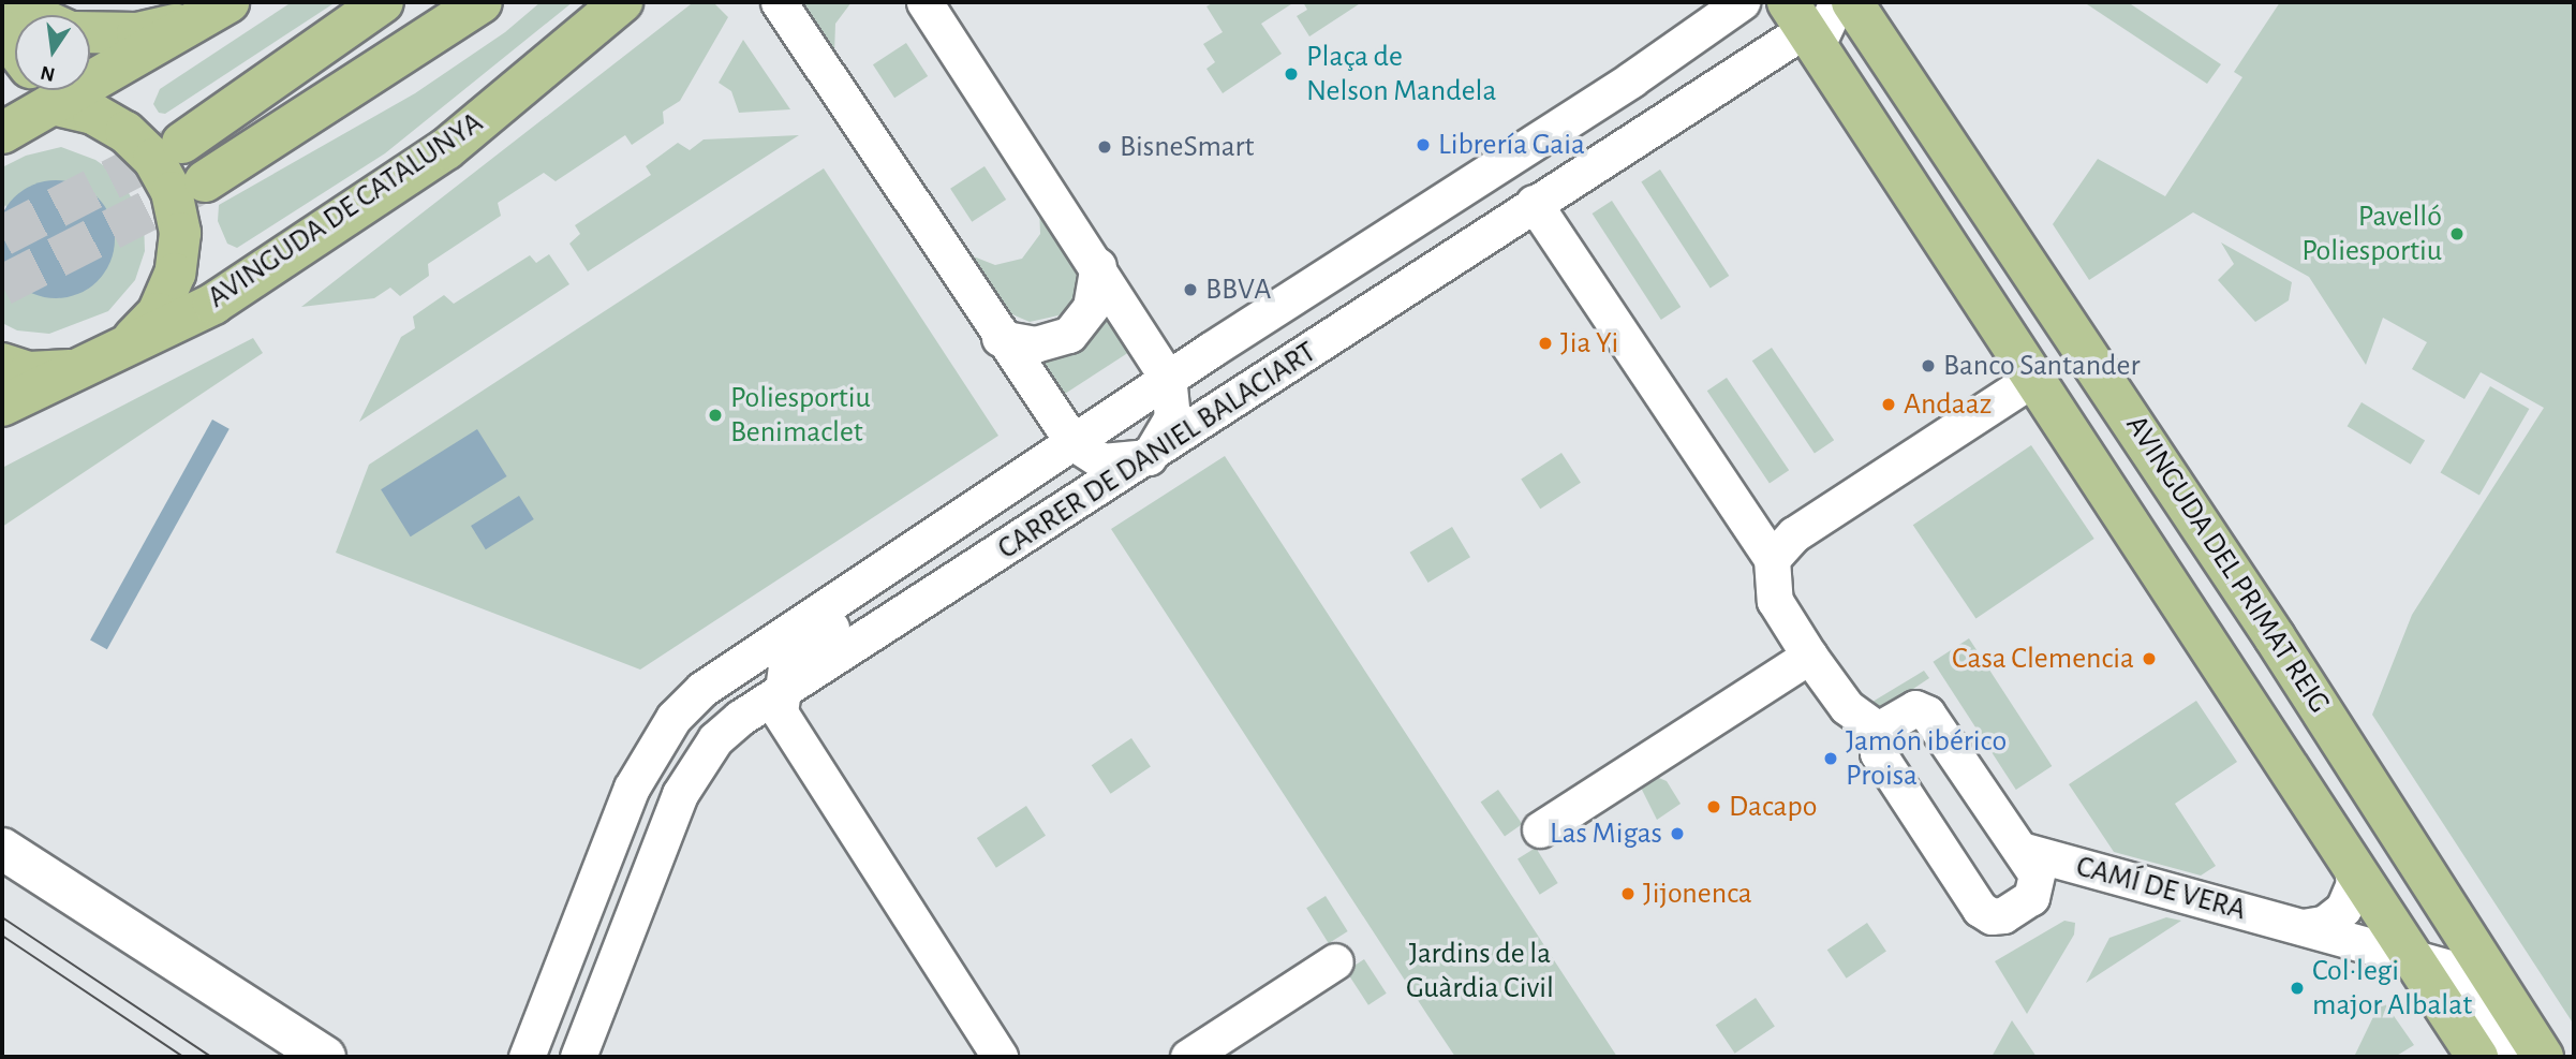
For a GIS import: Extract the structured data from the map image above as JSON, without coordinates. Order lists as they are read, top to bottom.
{
  "streets": {
    "main road": ["AVINGUDA DE CATALUNYA", "AVINGUDA DEL PRIMAT REIG"],
    "street": ["CARRER DE DANIEL BALACIART", "CAMÍ DE VERA"]
  },
  "crossings": [
    ["CARRER DE DANIEL BALACIART", "AVINGUDA DEL PRIMAT REIG"],
    ["AVINGUDA DEL PRIMAT REIG", "CAMÍ DE VERA"]
  ],
  "parks": ["Jardins de la Guàrdia Civil"],
  "places": [
    "Plaça de Nelson Mandela",
    "Librería Gaia",
    "BisneSmart",
    "Pavelló Poliesportiu",
    "BBVA",
    "Jia Yi",
    "Banco Santander",
    "Andaaz",
    "Poliesportiu Benimaclet",
    "Casa Clemencia",
    "Jamón ibérico Proisa",
    "Dacapo",
    "Las Migas",
    "Jijonenca",
    "Col·legi major Albalat"
  ],
  "north": "bottom"
}
